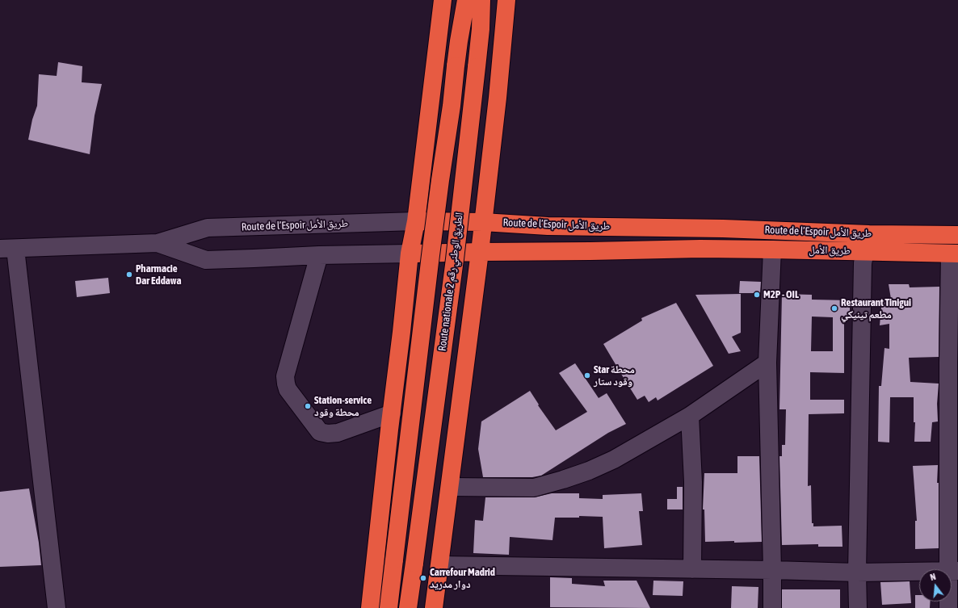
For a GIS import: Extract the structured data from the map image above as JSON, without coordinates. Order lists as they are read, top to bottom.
{
  "streets": {
    "highway": ["Route de l’Espoir طريق الأمل", "طريق الأمل", "Route nationale الطريق الوطني رقم 2"]
  },
  "crossings": [
    ["Route de l’Espoir طريق الأمل", "طريق الأمل"]
  ],
  "places": [
    "Pharmacie Dar Eddawa",
    "M2P - OIL",
    "Restaurant Tinigui مطعم تينيكي",
    "Star محطة وقود ستار",
    "Station-service محطة وقود",
    "Carrefour Madrid دوار مدريد"
  ],
  "north": "top"
}
